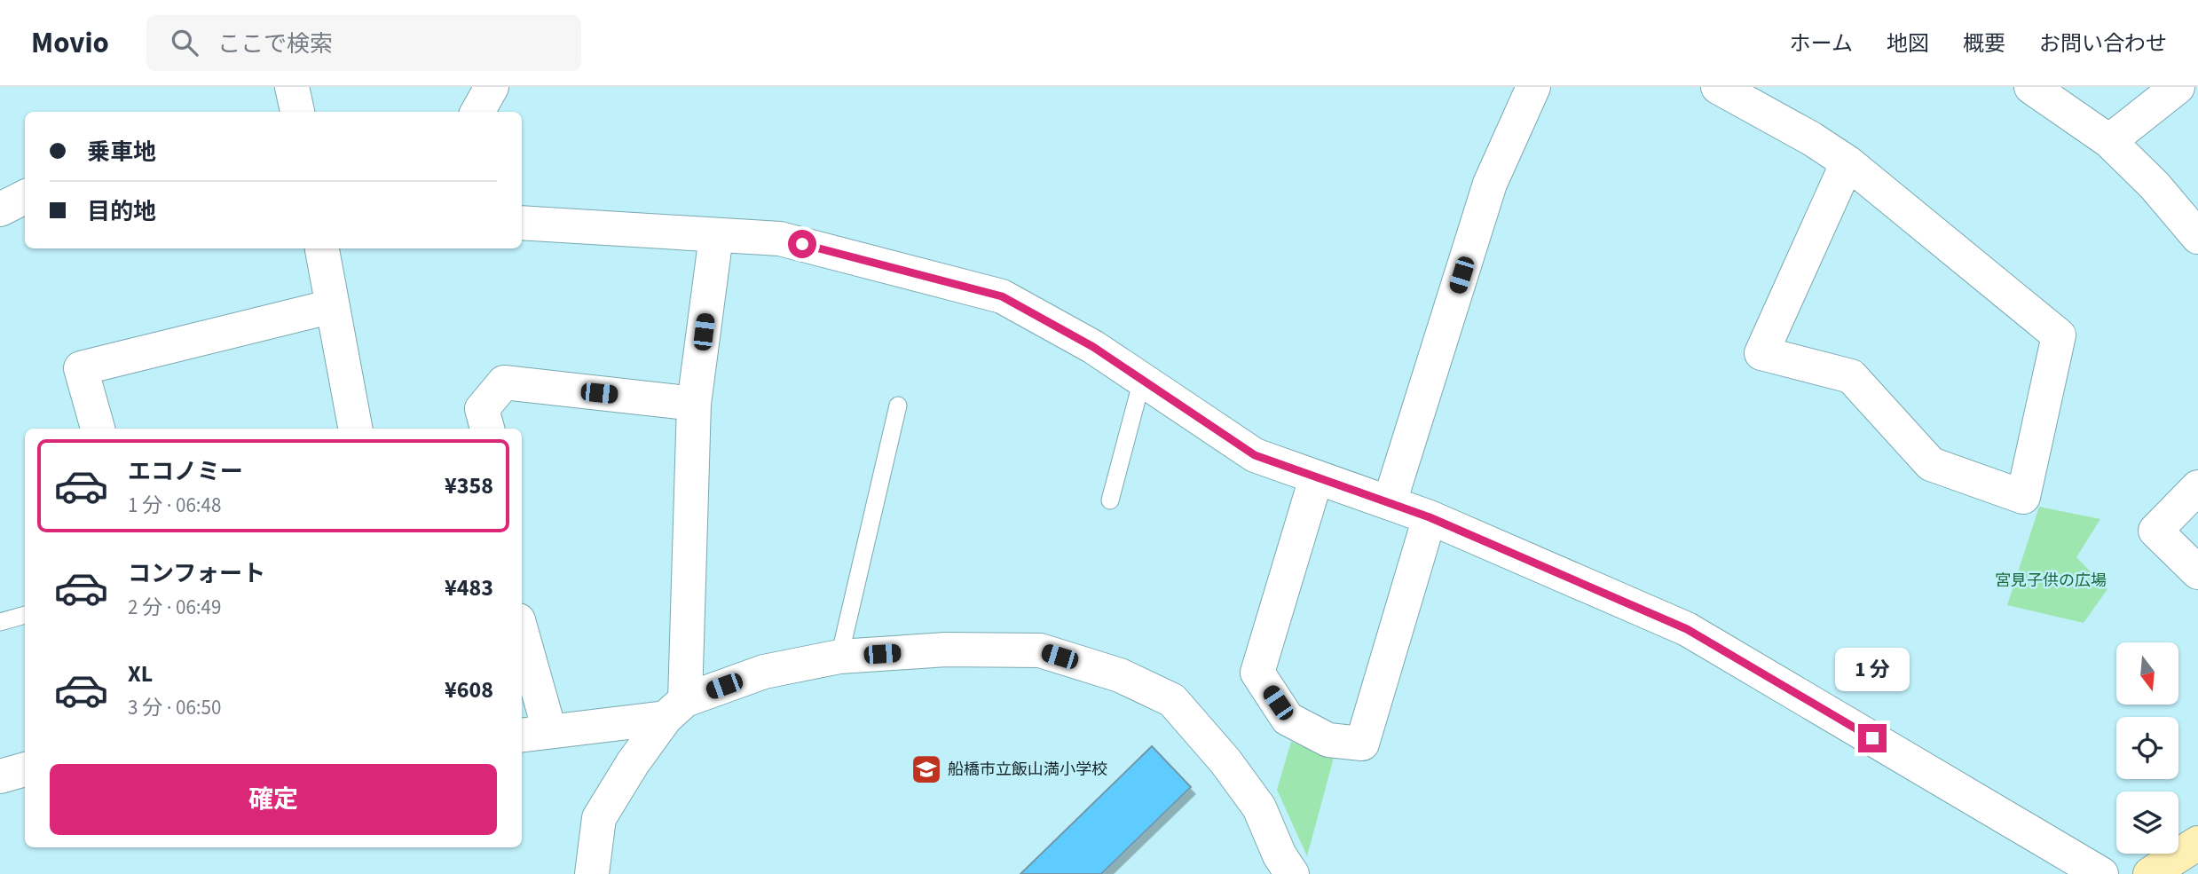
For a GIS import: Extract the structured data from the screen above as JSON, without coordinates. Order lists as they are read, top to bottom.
{
  "parks": ["宮見子供の広場"],
  "places": {
    "school or university": ["船橋市立飯山満小学校"]
  },
  "north": "bottom",
  "page": {
    "header": "Movio",
    "search": "ここで検索",
    "nav": [
      "ホーム",
      "地図",
      "概要",
      "お問い合わせ"
    ],
    "banner": ["乗車地", "目的地"],
    "list": [
      {
        "name": "エコノミー",
        "note": "1 分 · 06:48",
        "value": "¥358"
      },
      {
        "name": "コンフォート",
        "note": "2 分 · 06:49",
        "value": "¥483"
      },
      {
        "name": "XL",
        "note": "3 分 · 06:50",
        "value": "¥608"
      }
    ],
    "bubble": "1 分",
    "buttons": "確定"
  }
}
